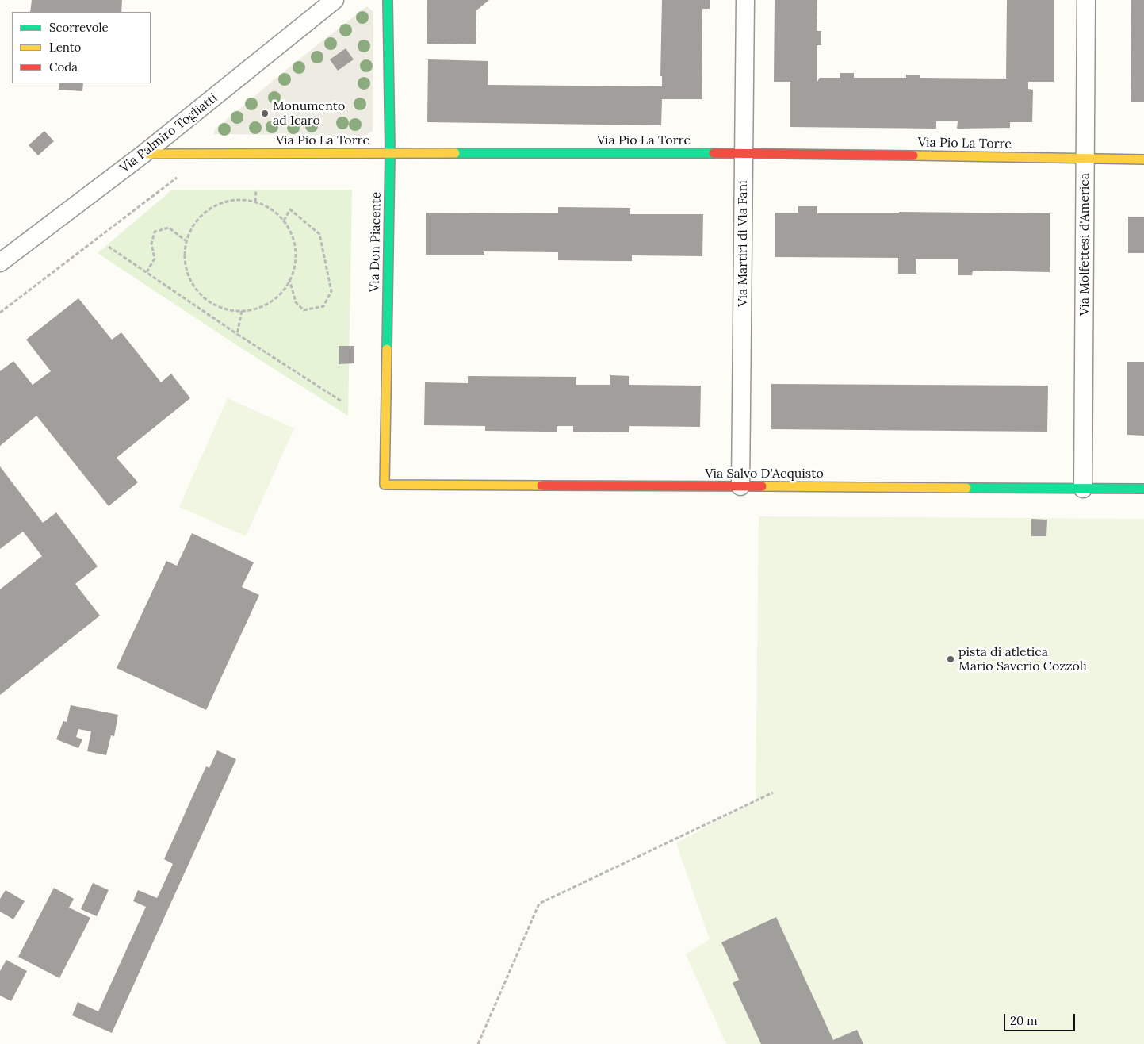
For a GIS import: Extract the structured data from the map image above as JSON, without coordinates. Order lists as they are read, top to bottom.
{
  "streets": {
    "street": [
      "Via Palmiro Togliatti",
      "Via Pio La Torre",
      "Via Don Piacente",
      "Via Martiri di Via Fani",
      "Via Molfettesi d'America",
      "Via Salvo D'Acquisto"
    ]
  },
  "crossings": [
    ["Via Palmiro Togliatti", "Via Pio La Torre"],
    ["Via Pio La Torre", "Via Don Piacente"],
    ["Via Pio La Torre", "Via Martiri di Via Fani"],
    ["Via Pio La Torre", "Via Molfettesi d'America"],
    ["Via Don Piacente", "Via Salvo D'Acquisto"],
    ["Via Martiri di Via Fani", "Via Salvo D'Acquisto"],
    ["Via Molfettesi d'America", "Via Salvo D'Acquisto"]
  ],
  "places": ["Monumento ad Icaro", "pista di atletica Mario Saverio Cozzoli"],
  "legend": ["Scorrevole", "Lento", "Coda"],
  "scale_bar": "20 m"
}
